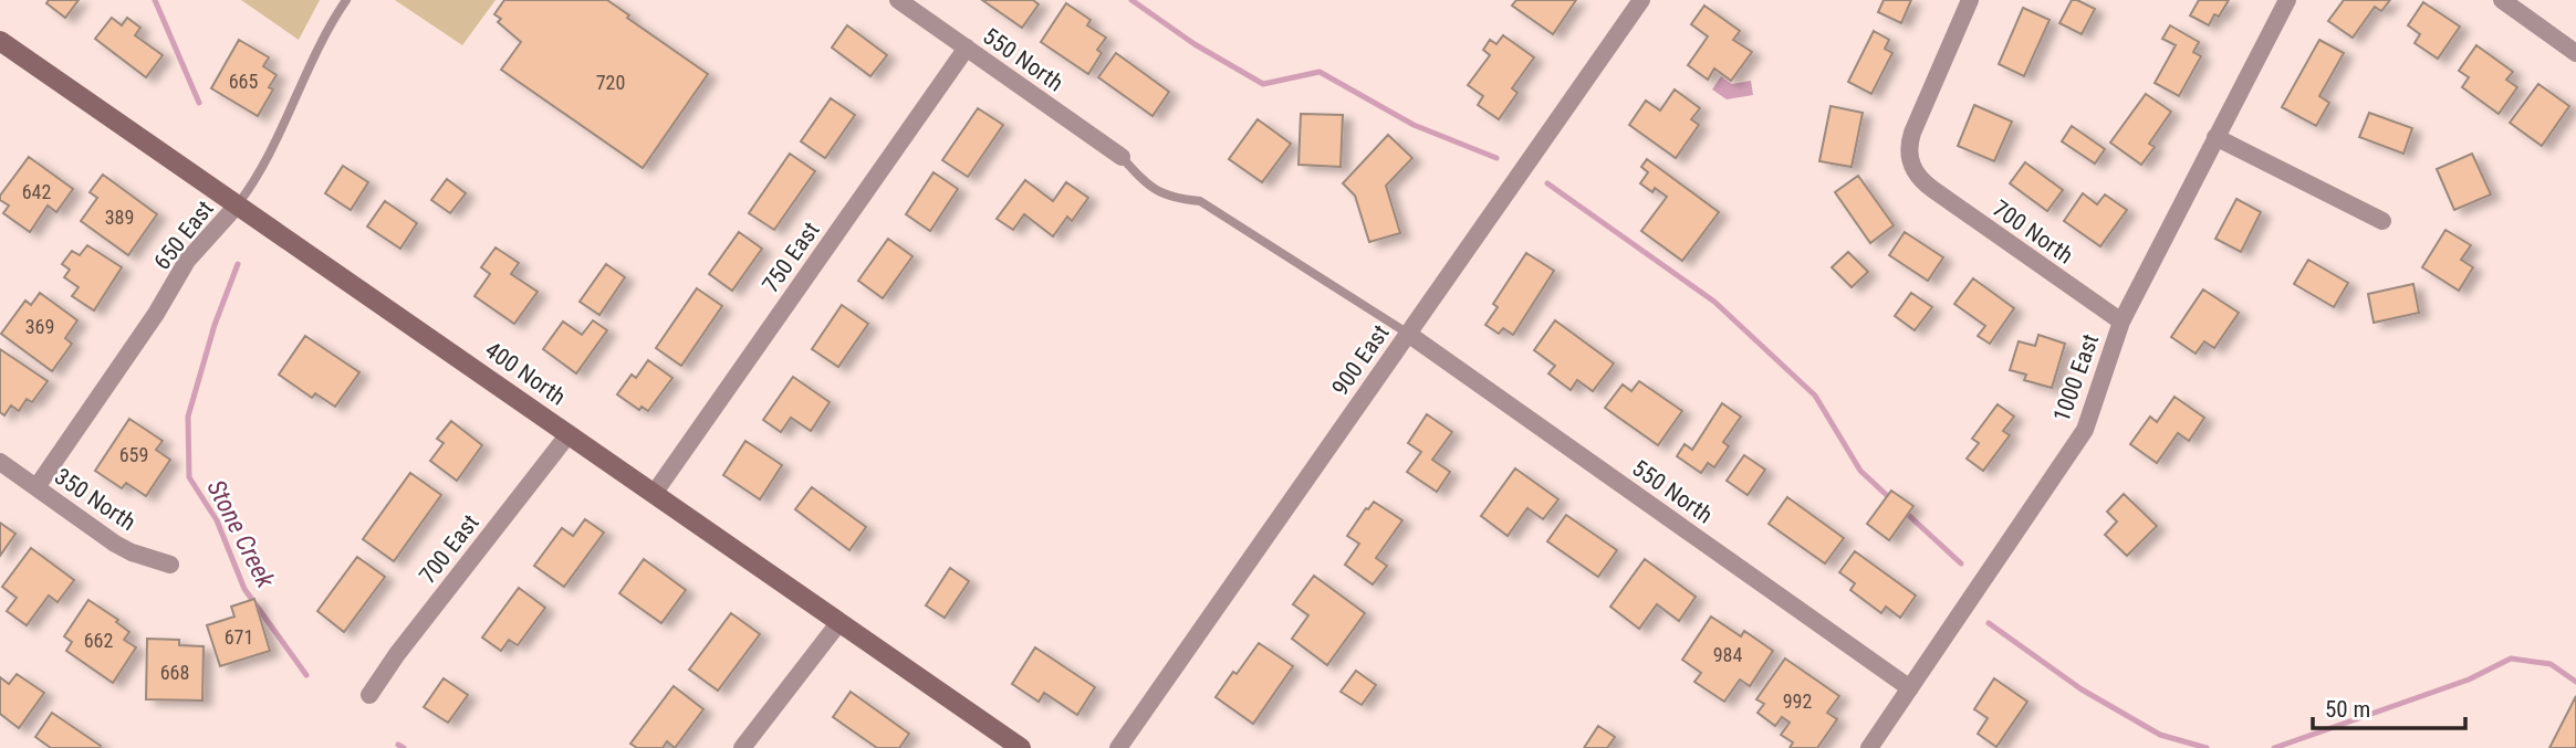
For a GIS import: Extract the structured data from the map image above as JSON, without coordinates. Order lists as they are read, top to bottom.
{
  "streets": {
    "main road": ["400 North"],
    "street": [
      "550 North",
      "700 North",
      "650 East",
      "750 East",
      "900 East",
      "1000 East",
      "350 North",
      "700 East"
    ]
  },
  "crossings": [
    ["550 North", "750 East"],
    ["550 North", "900 East"],
    ["550 North", "1000 East"],
    ["700 North", "1000 East"],
    ["650 East", "400 North"],
    ["650 East", "350 North"],
    ["750 East", "400 North"],
    ["400 North", "700 East"]
  ],
  "water": ["Stone Creek"],
  "house_numbers": [
    "665",
    "720",
    "642",
    "389",
    "369",
    "659",
    "671",
    "662",
    "984",
    "668",
    "992"
  ],
  "scale_bar": "50 m"
}
